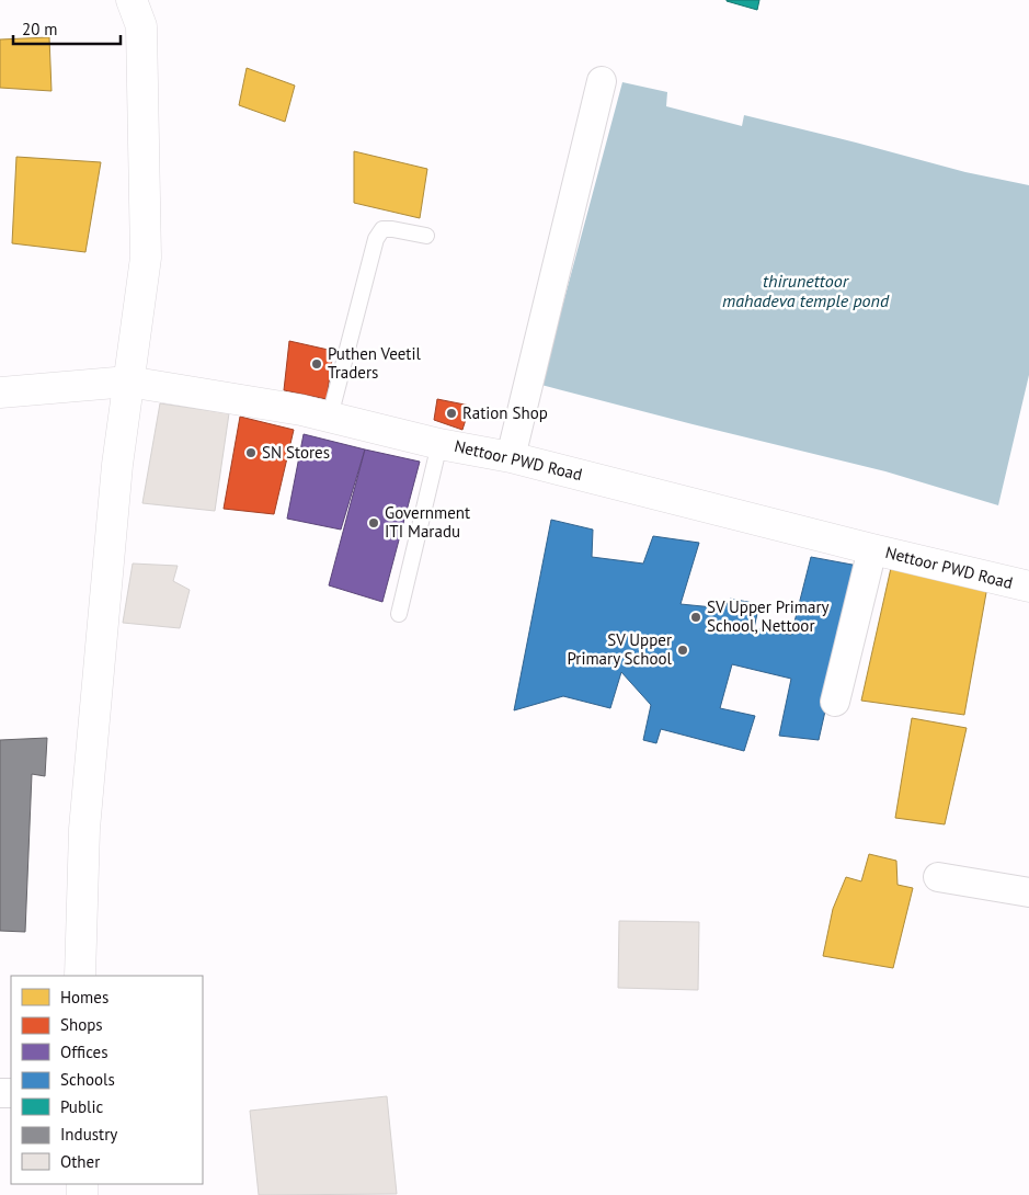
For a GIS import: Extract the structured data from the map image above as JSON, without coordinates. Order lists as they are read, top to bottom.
{
  "streets": {
    "street": ["Nettoor PWD Road"]
  },
  "water": ["thirunettoor mahadeva temple pond"],
  "places": [
    "Puthen Veetil Traders",
    "Ration Shop",
    "SN Stores",
    "Government ITI Maradu",
    "SV Upper Primary School, Nettoor",
    "SV Upper Primary School"
  ],
  "legend": [
    "Homes",
    "Shops",
    "Offices",
    "Schools",
    "Public",
    "Industry",
    "Other"
  ],
  "scale_bar": "20 m"
}
